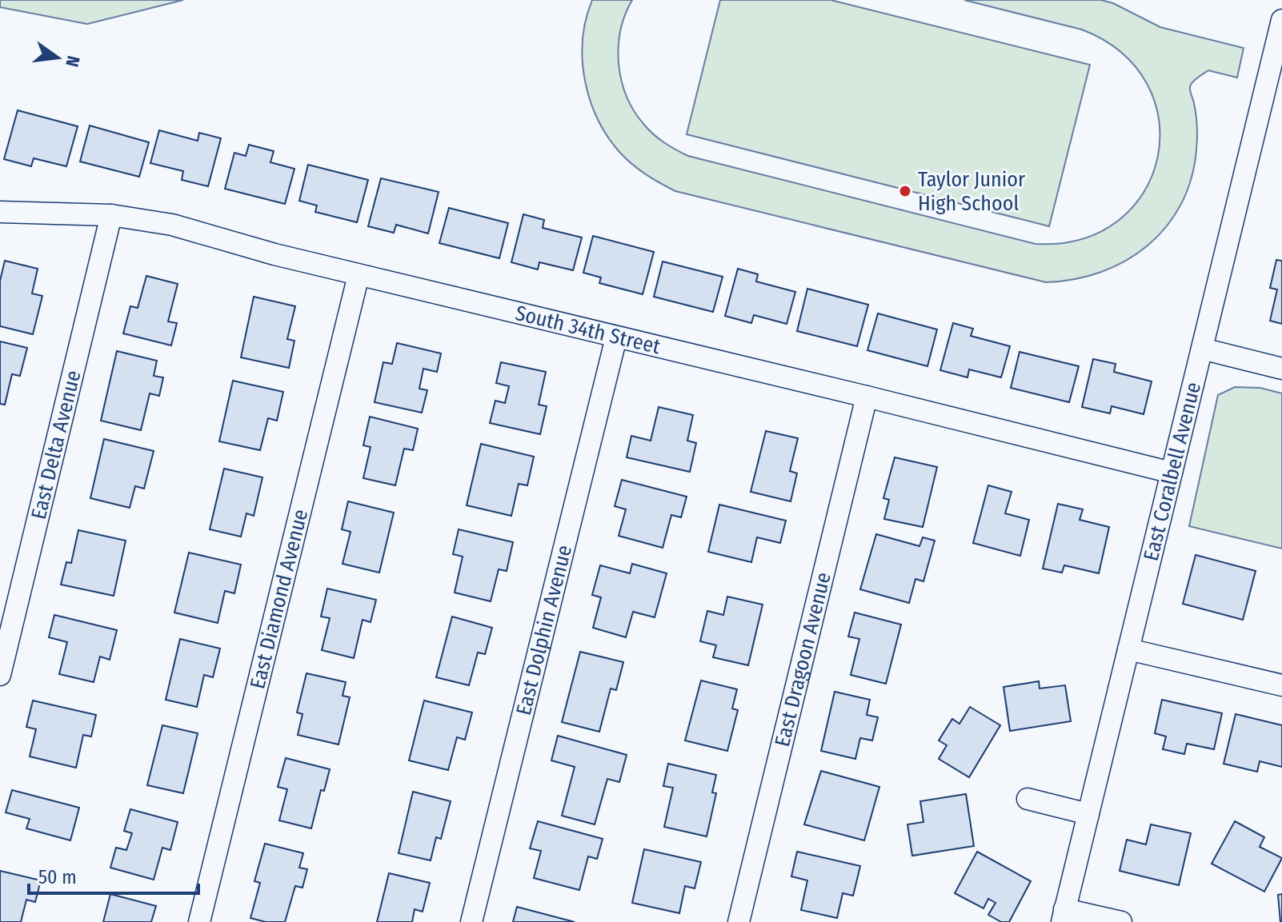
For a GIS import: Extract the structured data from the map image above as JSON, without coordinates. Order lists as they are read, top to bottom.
{
  "streets": {
    "street": [
      "South 34th Street",
      "East Delta Avenue",
      "East Coralbell Avenue",
      "East Diamond Avenue",
      "East Dolphin Avenue",
      "East Dragoon Avenue"
    ]
  },
  "crossings": [
    ["South 34th Street", "East Delta Avenue"],
    ["South 34th Street", "East Coralbell Avenue"],
    ["South 34th Street", "East Diamond Avenue"],
    ["South 34th Street", "East Dolphin Avenue"],
    ["South 34th Street", "East Dragoon Avenue"]
  ],
  "places": ["Taylor Junior High School"],
  "scale_bar": "50 m",
  "north": "right"
}
